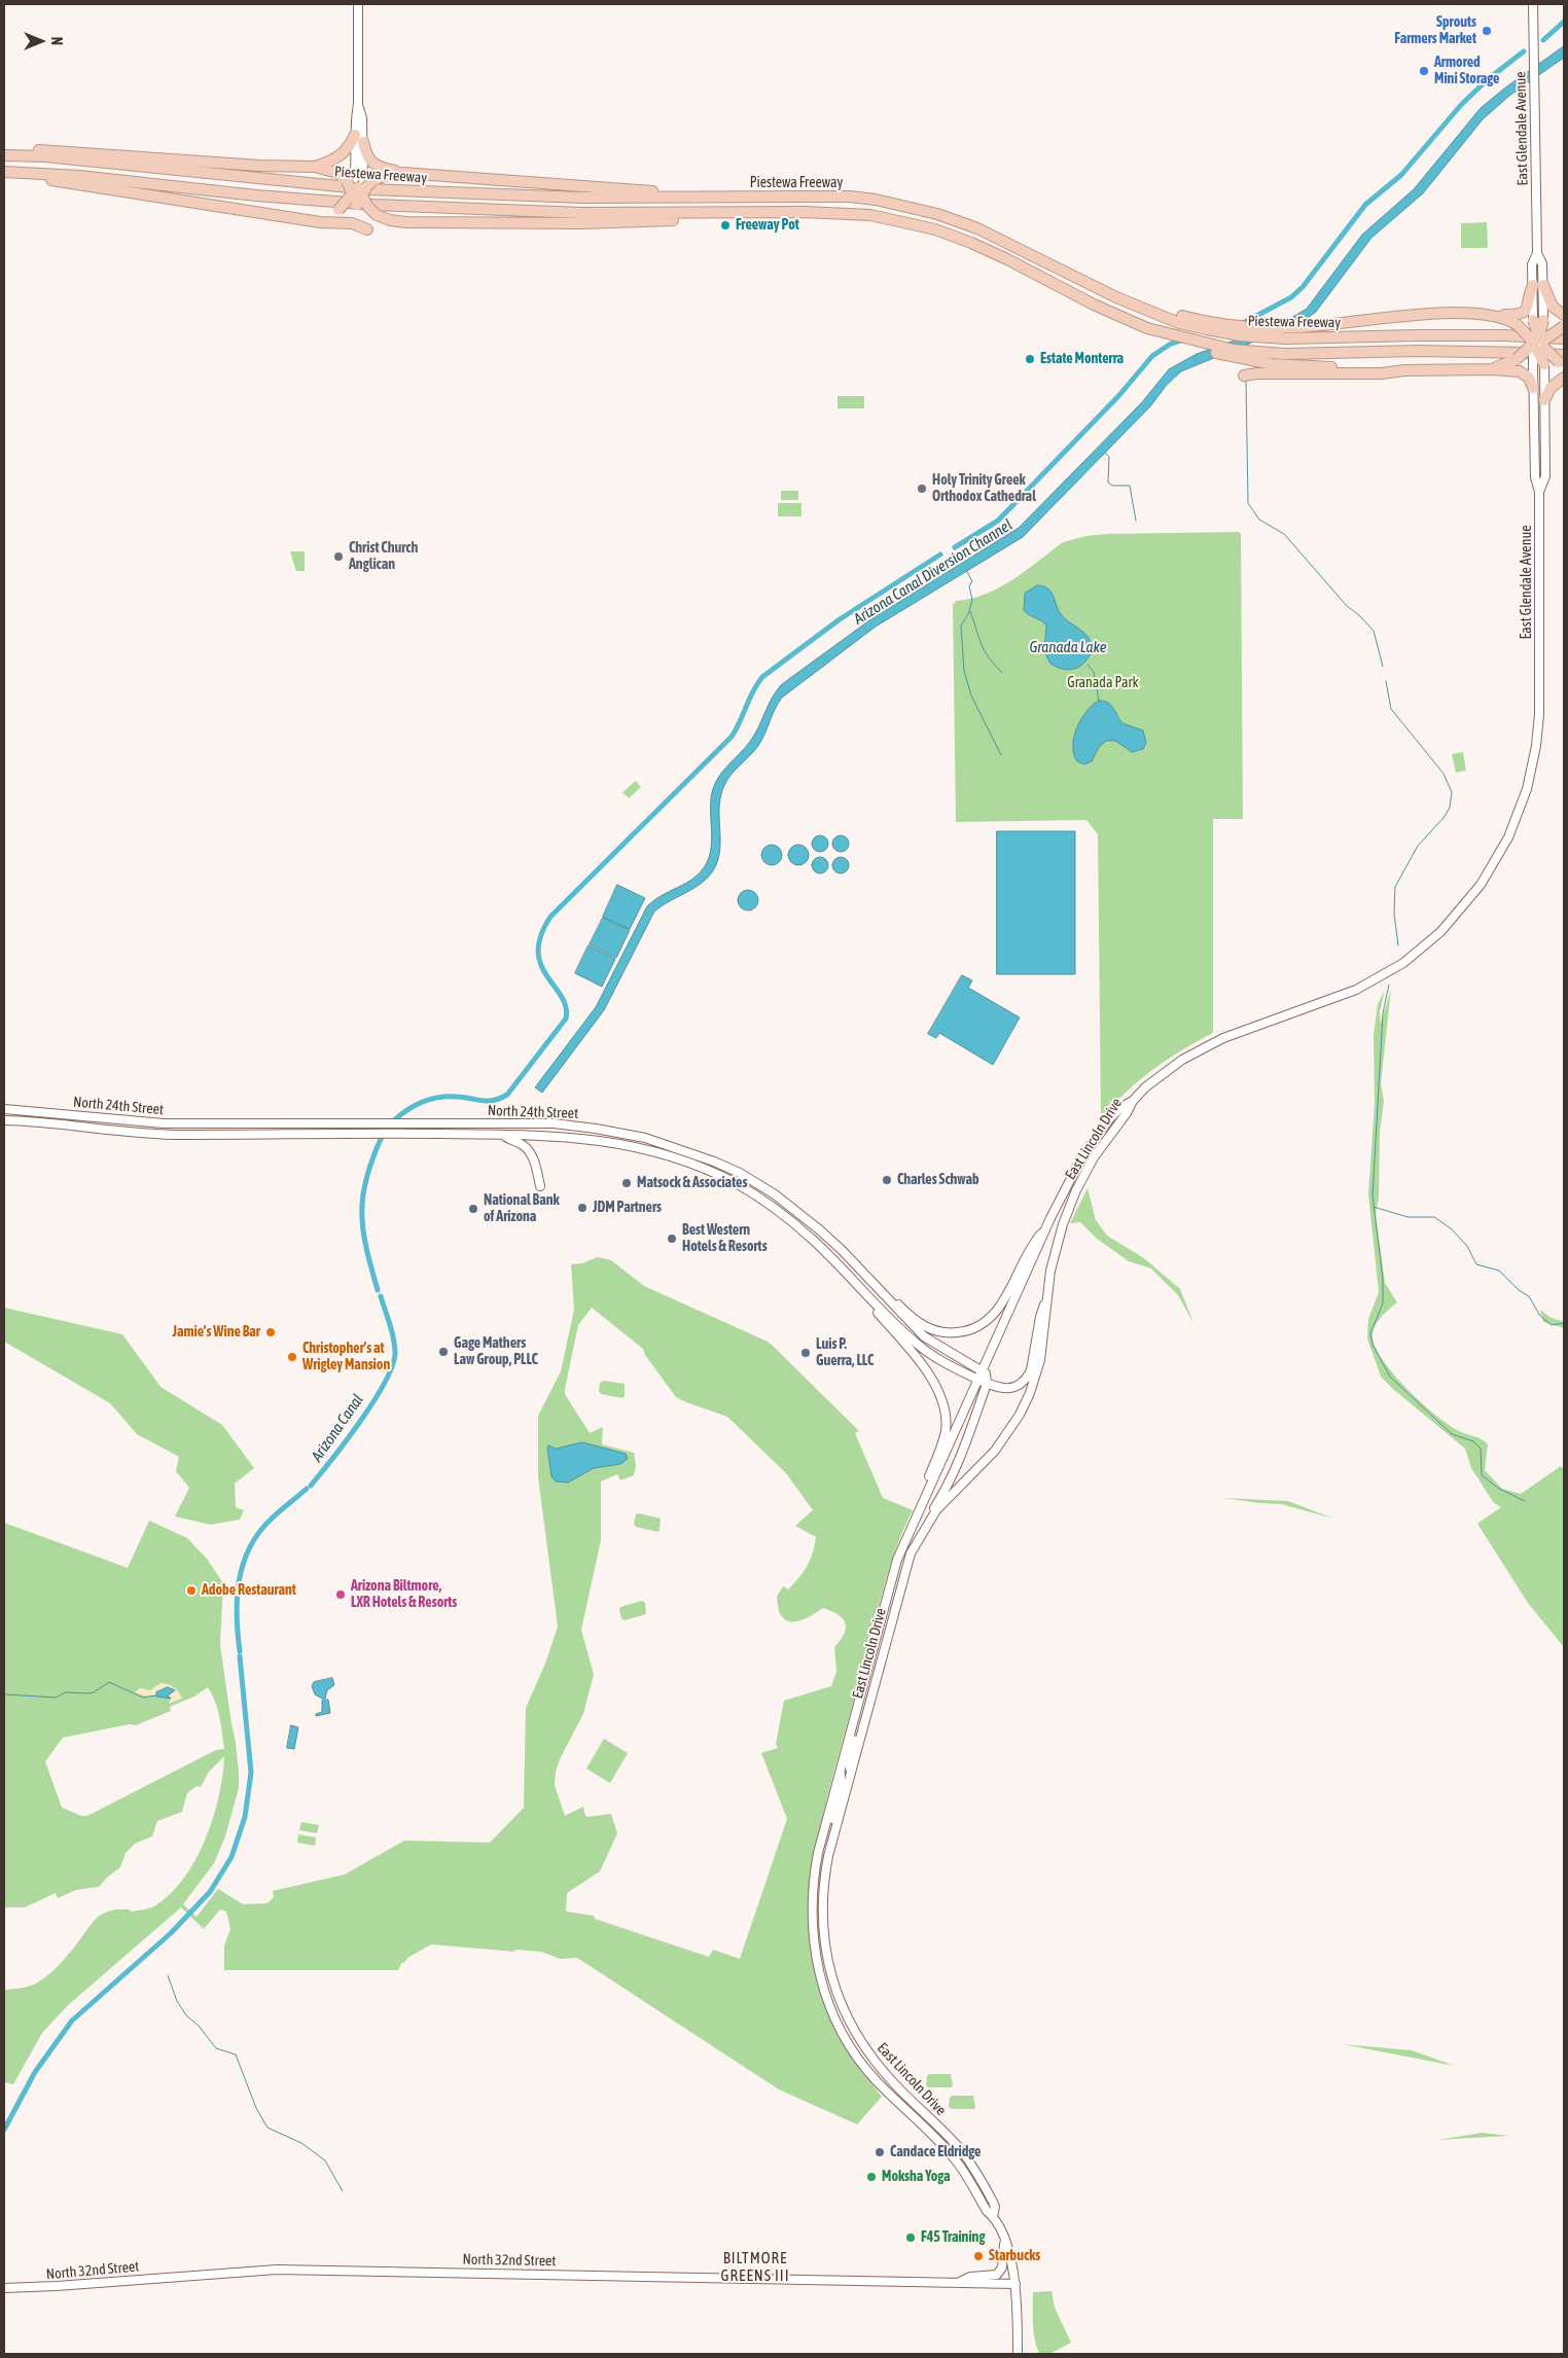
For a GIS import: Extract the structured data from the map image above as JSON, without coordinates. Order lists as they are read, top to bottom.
{
  "streets": {
    "highway": ["Piestewa Freeway"],
    "main road": [
      "East Glendale Avenue",
      "North 24th Street",
      "East Lincoln Drive",
      "North 32nd Street"
    ]
  },
  "crossings": [
    ["East Glendale Avenue", "East Lincoln Drive"],
    ["North 24th Street", "East Lincoln Drive"],
    ["East Lincoln Drive", "North 32nd Street"]
  ],
  "districts": ["BILTMORE GREENS III"],
  "water": ["Arizona Canal Diversion Channel", "Granada Lake", "Arizona Canal"],
  "parks": ["Granada Park"],
  "places": [
    "Sprouts Farmers Market",
    "Armored Mini Storage",
    "Freeway Pot",
    "Estate Monterra",
    "Holy Trinity Greek Orthodox Cathedral",
    "Christ Church Anglican",
    "Charles Schwab",
    "Matsock & Associates",
    "JDM Partners",
    "National Bank of Arizona",
    "Best Western Hotels & Resorts",
    "Jamie’s Wine Bar",
    "Gage Mathers Law Group, PLLC",
    "Luis P. Guerra, LLC",
    "Christopher’s at Wrigley Mansion",
    "Adobe Restaurant",
    "Arizona Biltmore, LXR Hotels & Resorts",
    "Candace Eldridge",
    "Moksha Yoga",
    "F45 Training",
    "Starbucks"
  ],
  "north": "right"
}
